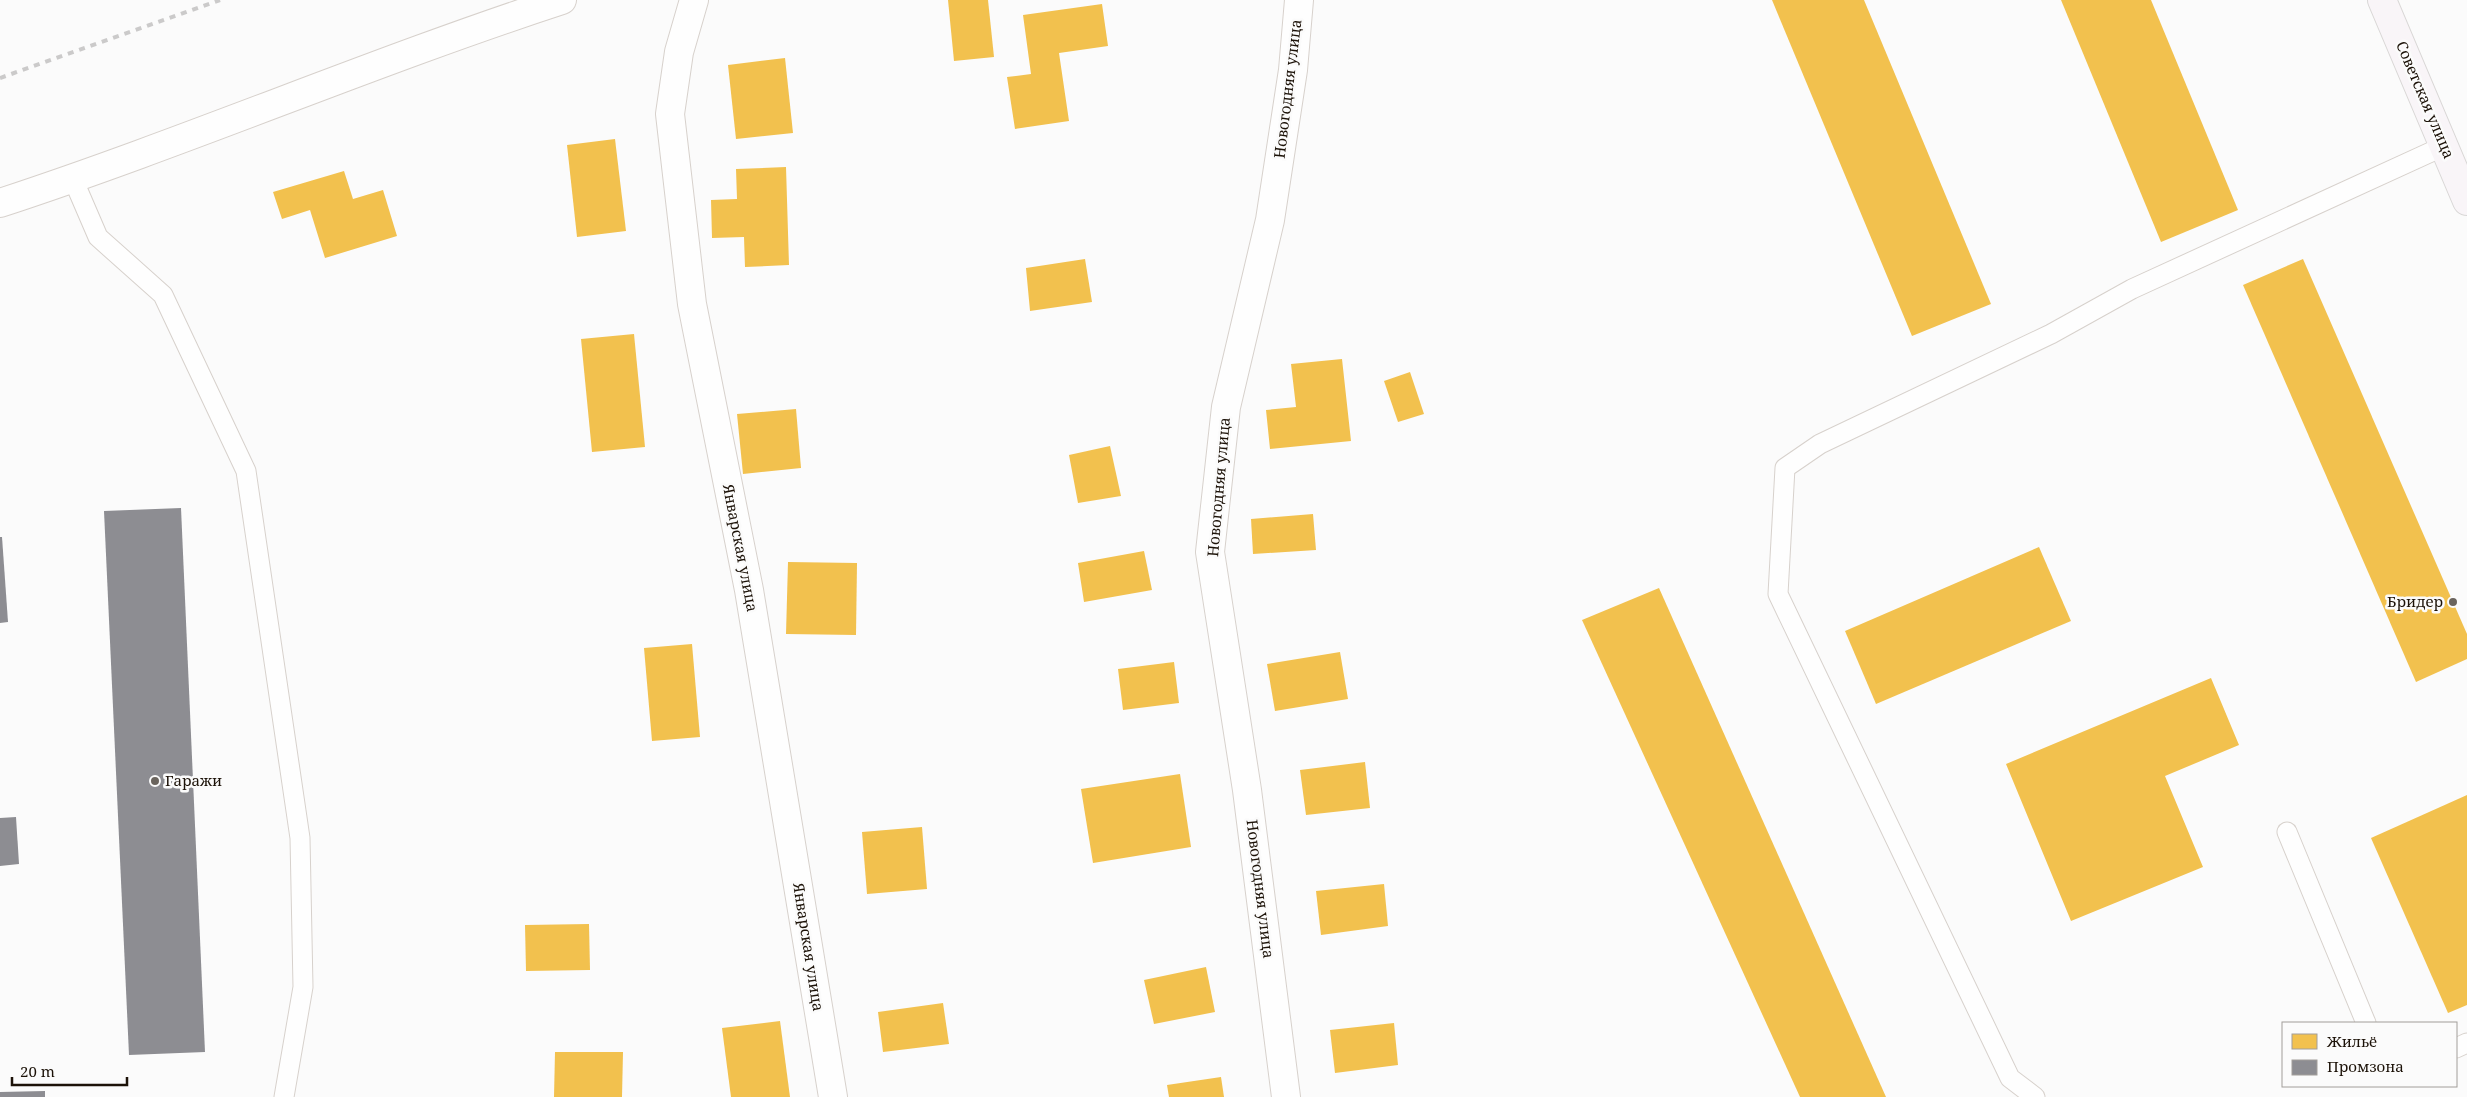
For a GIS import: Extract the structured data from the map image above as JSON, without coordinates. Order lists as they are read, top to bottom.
{
  "streets": {
    "main road": ["Советская улица"],
    "street": ["Новогодняя улица", "Январская улица"]
  },
  "places": ["Бридер", "Гаражи"],
  "legend": ["Жильё", "Промзона"],
  "scale_bar": "20 m"
}
